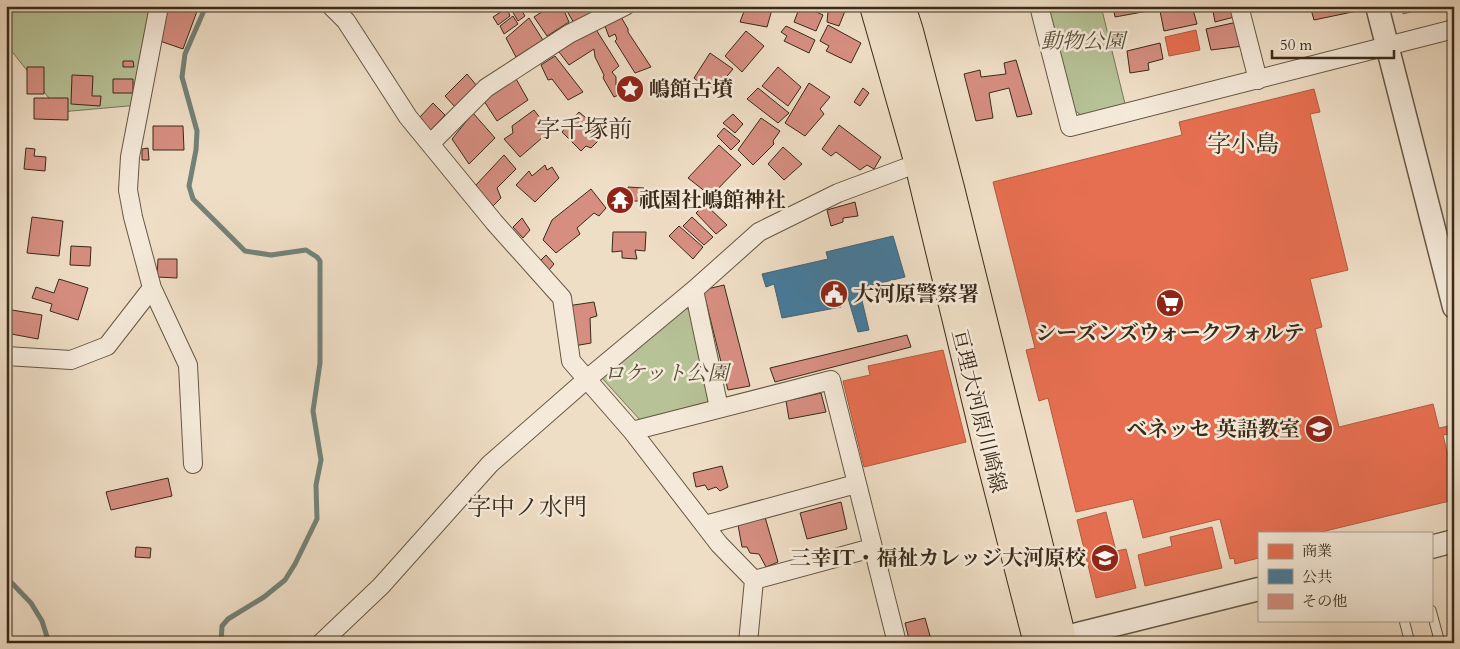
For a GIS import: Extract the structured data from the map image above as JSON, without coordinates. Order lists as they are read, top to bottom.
{
  "streets": {
    "main road": ["亘理大河原川崎線"]
  },
  "districts": ["字千塚前", "字小島", "字中ノ水門"],
  "parks": ["動物公園", "ロケット公園"],
  "places": {
    "place": ["嶋館古墳"],
    "temple": ["祇園社嶋館神社"],
    "public building": ["大河原警察署"],
    "supermarket": ["シーズンズウォークフォルテ"],
    "school or university": ["ベネッセ 英語教室", "三幸IT・福祉カレッジ大河原校"]
  },
  "legend": ["商業", "公共", "その他"],
  "scale_bar": "50 m"
}
